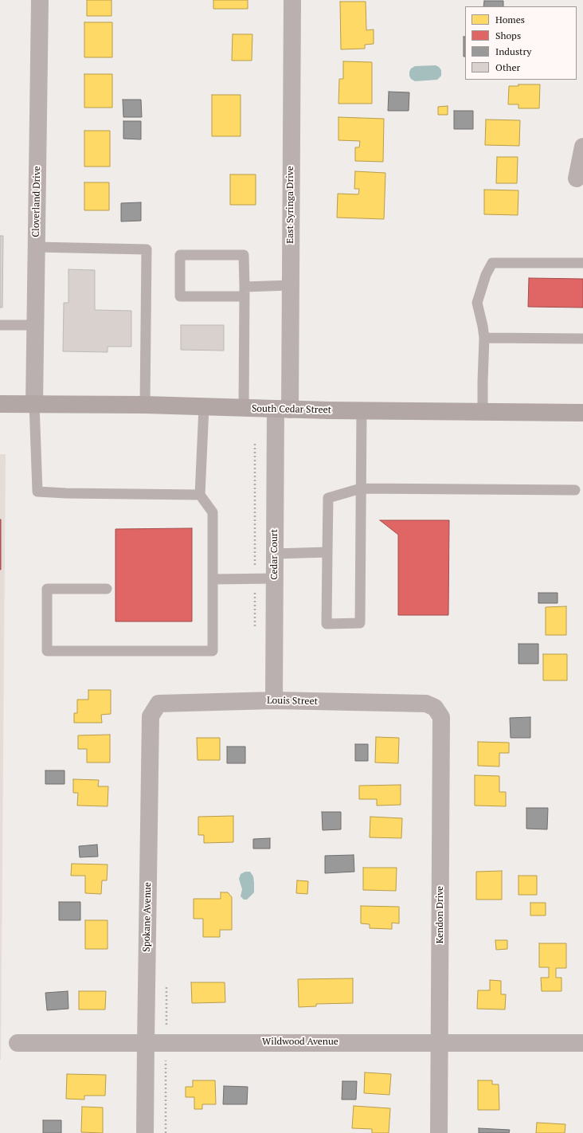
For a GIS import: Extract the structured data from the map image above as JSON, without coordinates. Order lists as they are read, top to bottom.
{
  "streets": {
    "main road": ["South Cedar Street"],
    "street": [
      "Cloverland Drive",
      "East Syringa Drive",
      "Cedar Court",
      "Louis Street",
      "Kendon Drive",
      "Spokane Avenue",
      "Wildwood Avenue"
    ]
  },
  "crossings": [
    ["Cloverland Drive", "South Cedar Street"],
    ["East Syringa Drive", "South Cedar Street"],
    ["East Syringa Drive", "Cedar Court"],
    ["South Cedar Street", "Cedar Court"],
    ["Cedar Court", "Louis Street"],
    ["Louis Street", "Kendon Drive"],
    ["Louis Street", "Spokane Avenue"],
    ["Kendon Drive", "Wildwood Avenue"],
    ["Spokane Avenue", "Wildwood Avenue"]
  ],
  "legend": [
    "Homes",
    "Shops",
    "Industry",
    "Other"
  ]
}
